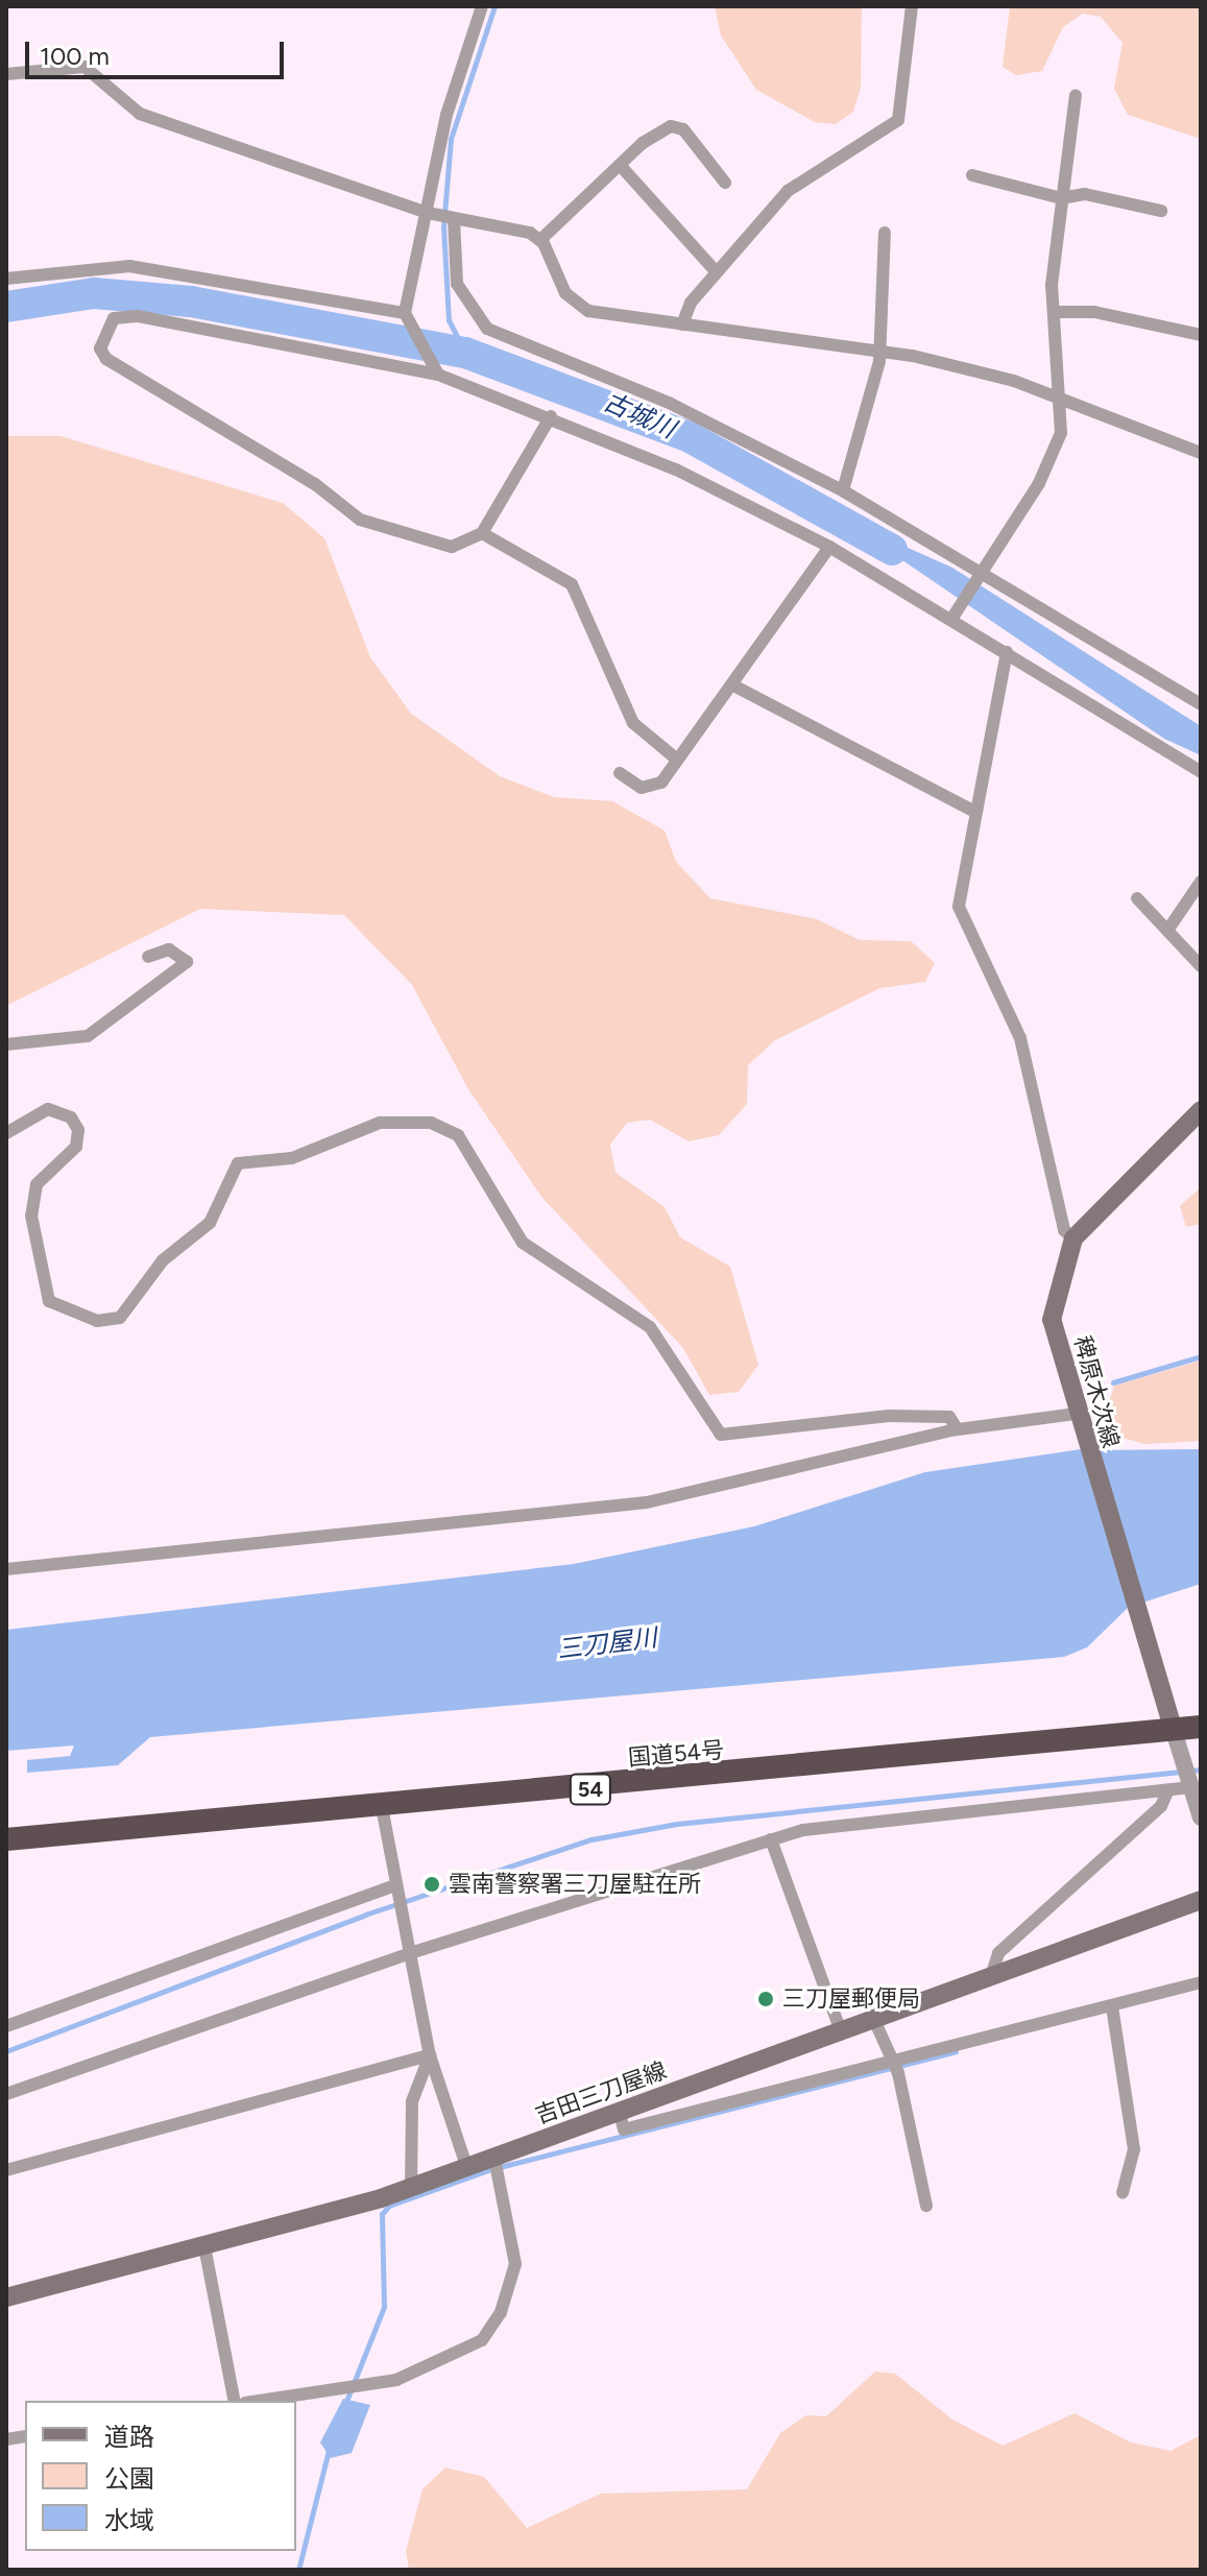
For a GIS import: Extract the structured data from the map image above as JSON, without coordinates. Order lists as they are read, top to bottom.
{
  "streets": {
    "highway": ["国道54号", "54"],
    "main road": ["稗原木次線", "吉田三刀屋線"]
  },
  "crossings": [
    ["稗原木次線", "国道54号"]
  ],
  "water": ["古城川", "三刀屋川"],
  "places": ["雲南警察署三刀屋駐在所", "三刀屋郵便局"],
  "legend": ["道路", "公園", "水域"],
  "scale_bar": "100 m"
}
